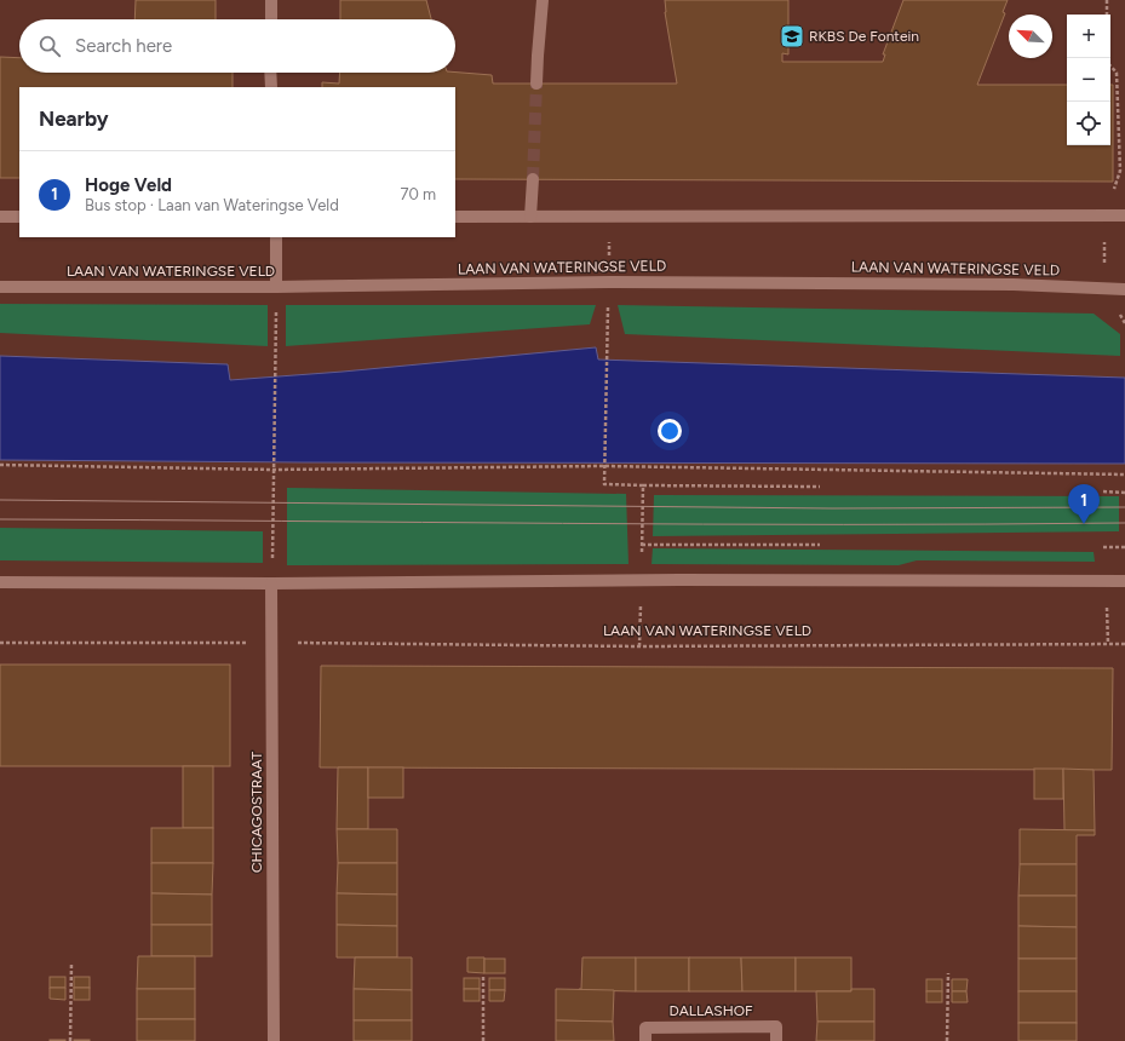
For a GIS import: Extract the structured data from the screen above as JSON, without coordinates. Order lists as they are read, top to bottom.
{
  "streets": {
    "street": ["LAAN VAN WATERINGSE VELD", "CHICAGOSTRAAT", "DALLASHOF"]
  },
  "crossings": [
    ["LAAN VAN WATERINGSE VELD", "CHICAGOSTRAAT"]
  ],
  "places": {
    "school or university": ["RKBS De Fontein"]
  },
  "north": "top left",
  "page": {
    "map_buttons": ["+", "−"],
    "search": "Search here",
    "heading": "Nearby",
    "list": [
      {
        "mark": "1",
        "name": "Hoge Veld",
        "note": "Bus stop · Laan van Wateringse Veld",
        "value": "70 m"
      }
    ],
    "pins": "1"
  }
}
